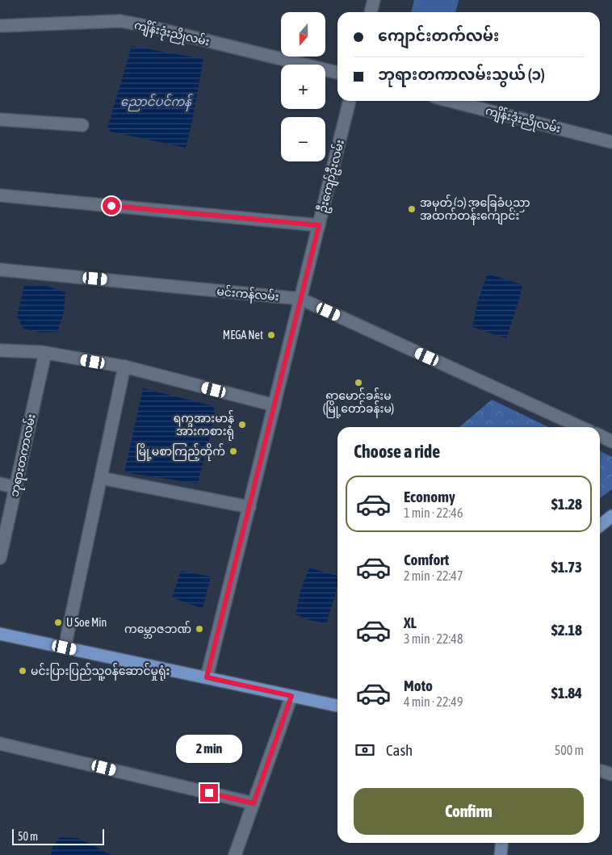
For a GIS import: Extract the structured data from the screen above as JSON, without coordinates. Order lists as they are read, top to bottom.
{
  "streets": {
    "street": [
      "ကျိန်းဒုံးညိုလမ်း",
      "ဦးကျော်ဦးလမ်း",
      "မင်းကန်လမ်း",
      "ဘုရားတကာလမ်း"
    ]
  },
  "crossings": [
    ["ဦးကျော်ဦးလမ်း", "မင်းကန်လမ်း"]
  ],
  "water": ["ညောင်ပင်ကန်"],
  "places": [
    "အမှတ် (၁) အခြေခံပညာ အထက်တန်းကျောင်း",
    "MEGA Net",
    "ရာမောင်ခန်းမ (မြို့တော်ခန်းမ)",
    "ရက္ခအားမာန် အားကစားရုံ",
    "မြို့မစာကြည့်တိုက်",
    "U Soe Min",
    "ကမ္ဘောဇဘဏ်",
    "မင်းပြားပြည်သူ့ဝန်ဆောင်မှုရုံး"
  ],
  "scale_bar": "50 m",
  "north": "bottom",
  "page": {
    "map_buttons": ["+", "−"],
    "banner": ["ကျောင်းတက်လမ်း", "ဘုရားတကာလမ်းသွယ် (၁)"],
    "heading": "Choose a ride",
    "list": [
      {
        "name": "Economy",
        "note": "1 min · 22:46",
        "value": "$1.28"
      },
      {
        "name": "Comfort",
        "note": "2 min · 22:47",
        "value": "$1.73"
      },
      {
        "name": "XL",
        "note": "3 min · 22:48",
        "value": "$2.18"
      },
      {
        "name": "Moto",
        "note": "4 min · 22:49",
        "value": "$1.84"
      }
    ],
    "pay": ["Cash", "500 m"],
    "bubble": "2 min",
    "buttons": "Confirm",
    "scale": "50 m"
  }
}
